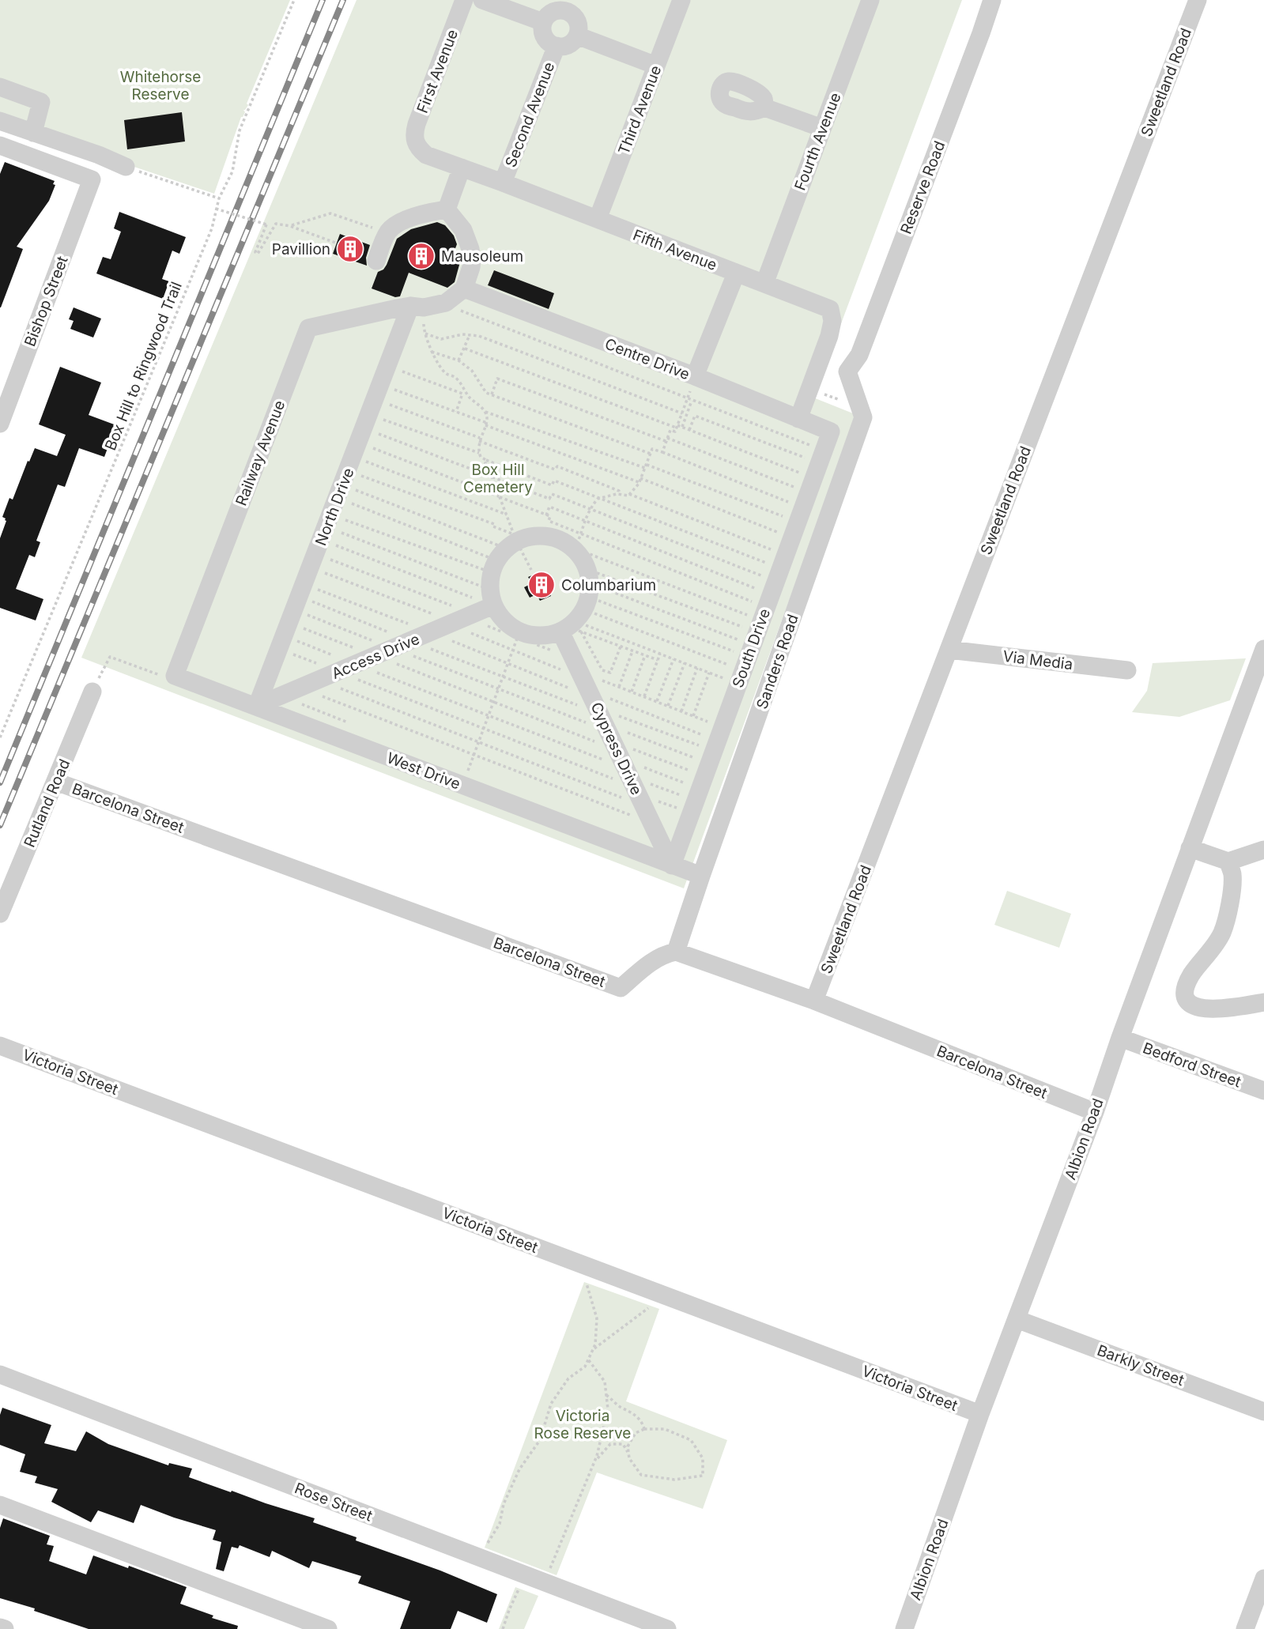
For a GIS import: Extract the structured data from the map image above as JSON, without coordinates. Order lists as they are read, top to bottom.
{
  "streets": {
    "street": [
      "First Avenue",
      "Sweetland Road",
      "Third Avenue",
      "Second Avenue",
      "Fourth Avenue",
      "Reserve Road",
      "Fifth Avenue",
      "Bishop Street",
      "Centre Drive",
      "Railway Avenue",
      "North Drive",
      "South Drive",
      "Access Drive",
      "Via Media",
      "Sanders Road",
      "Cypress Drive",
      "West Drive",
      "Rutland Road",
      "Barcelona Street",
      "Bedford Street",
      "Victoria Street",
      "Albion Road",
      "Barkly Street",
      "Rose Street"
    ],
    "path": ["Box Hill to Ringwood Trail"]
  },
  "crossings": [
    ["First Avenue", "Fifth Avenue"],
    ["Sweetland Road", "Via Media"],
    ["Sweetland Road", "Barcelona Street"],
    ["Third Avenue", "Fifth Avenue"],
    ["Second Avenue", "Fifth Avenue"],
    ["Fourth Avenue", "Fifth Avenue"],
    ["Reserve Road", "Sanders Road"],
    ["Fifth Avenue", "Centre Drive"],
    ["Centre Drive", "South Drive"],
    ["Railway Avenue", "North Drive"],
    ["Railway Avenue", "West Drive"],
    ["North Drive", "Access Drive"],
    ["North Drive", "West Drive"],
    ["South Drive", "Cypress Drive"],
    ["South Drive", "West Drive"],
    ["Access Drive", "Cypress Drive"],
    ["Access Drive", "West Drive"],
    ["Sanders Road", "West Drive"],
    ["Sanders Road", "Barcelona Street"],
    ["Cypress Drive", "West Drive"],
    ["Rutland Road", "Barcelona Street"],
    ["Barcelona Street", "Albion Road"],
    ["Bedford Street", "Albion Road"],
    ["Victoria Street", "Albion Road"],
    ["Albion Road", "Barkly Street"]
  ],
  "parks": ["Whitehorse Reserve", "Box Hill Cemetery", "Victoria Rose Reserve"],
  "places": {
    "building": ["Pavillion", "Mausoleum", "Columbarium"]
  }
}
